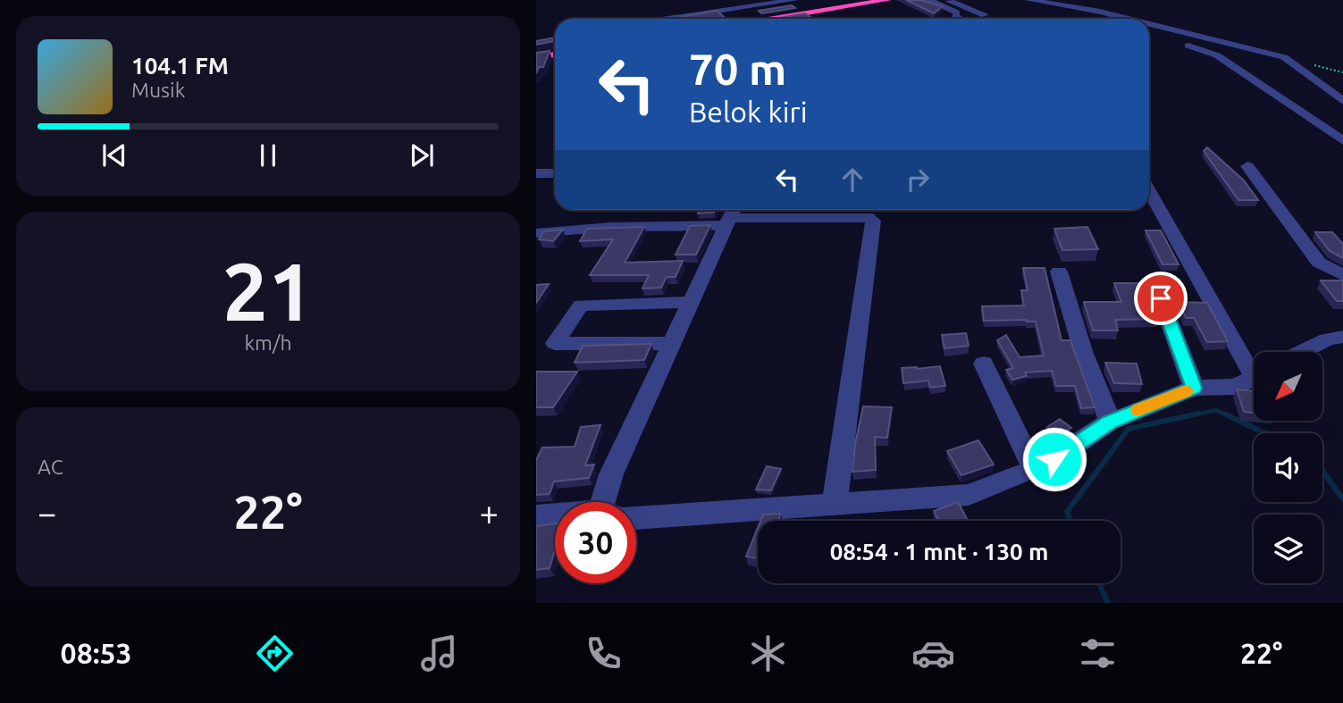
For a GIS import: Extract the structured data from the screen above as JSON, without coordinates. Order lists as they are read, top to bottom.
{
  "north": "bottom left",
  "page": {
    "turn": ["70 m", "Belok kiri"],
    "song": ["104.1 FM", "Musik"],
    "tile": [
      ["21", "km/h"],
      "AC"
    ],
    "heat": ["−", "22°", "+"],
    "limit": "30",
    "trip": "08:54 · 1 mnt · 130 m",
    "tabs": ["08:53", "22°"]
  }
}
